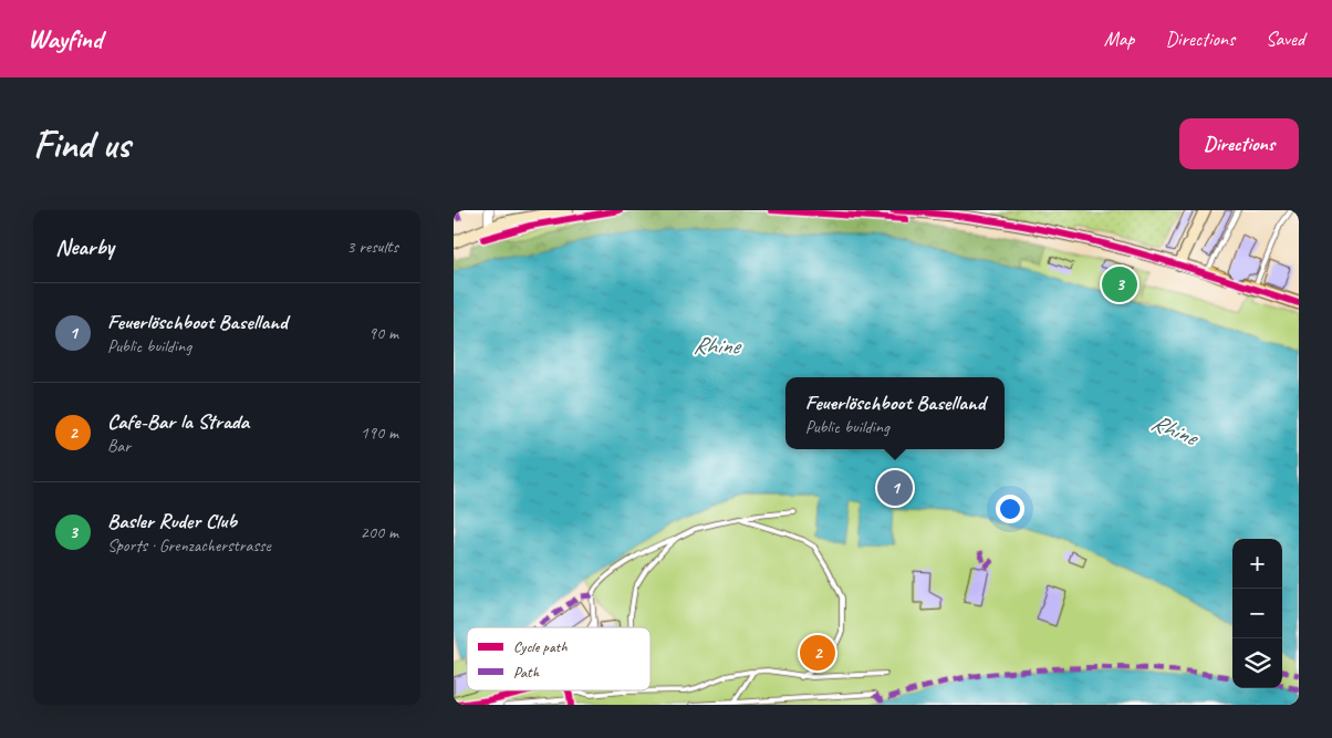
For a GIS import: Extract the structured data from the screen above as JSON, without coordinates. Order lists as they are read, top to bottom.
{
  "water": ["Rhine"],
  "legend": ["Cycle path", "Path"],
  "page": {
    "header": "Wayfind",
    "nav": ["Map", "Directions", "Saved"],
    "buttons": "Directions",
    "title": "Find us",
    "heading": ["Nearby", "3 results"],
    "pins": ["3", "1", "2"],
    "list": [
      {
        "mark": "1",
        "name": "Feuerlöschboot Baselland",
        "note": "Public building",
        "value": "90 m"
      },
      {
        "mark": "2",
        "name": "Cafe-Bar la Strada",
        "note": "Bar",
        "value": "190 m"
      },
      {
        "mark": "3",
        "name": "Basler Ruder Club",
        "note": "Sports · Grenzacherstrasse",
        "value": "200 m"
      }
    ],
    "popup": ["Feuerlöschboot Baselland", "Public building"],
    "map_buttons": ["+", "−"]
  }
}
